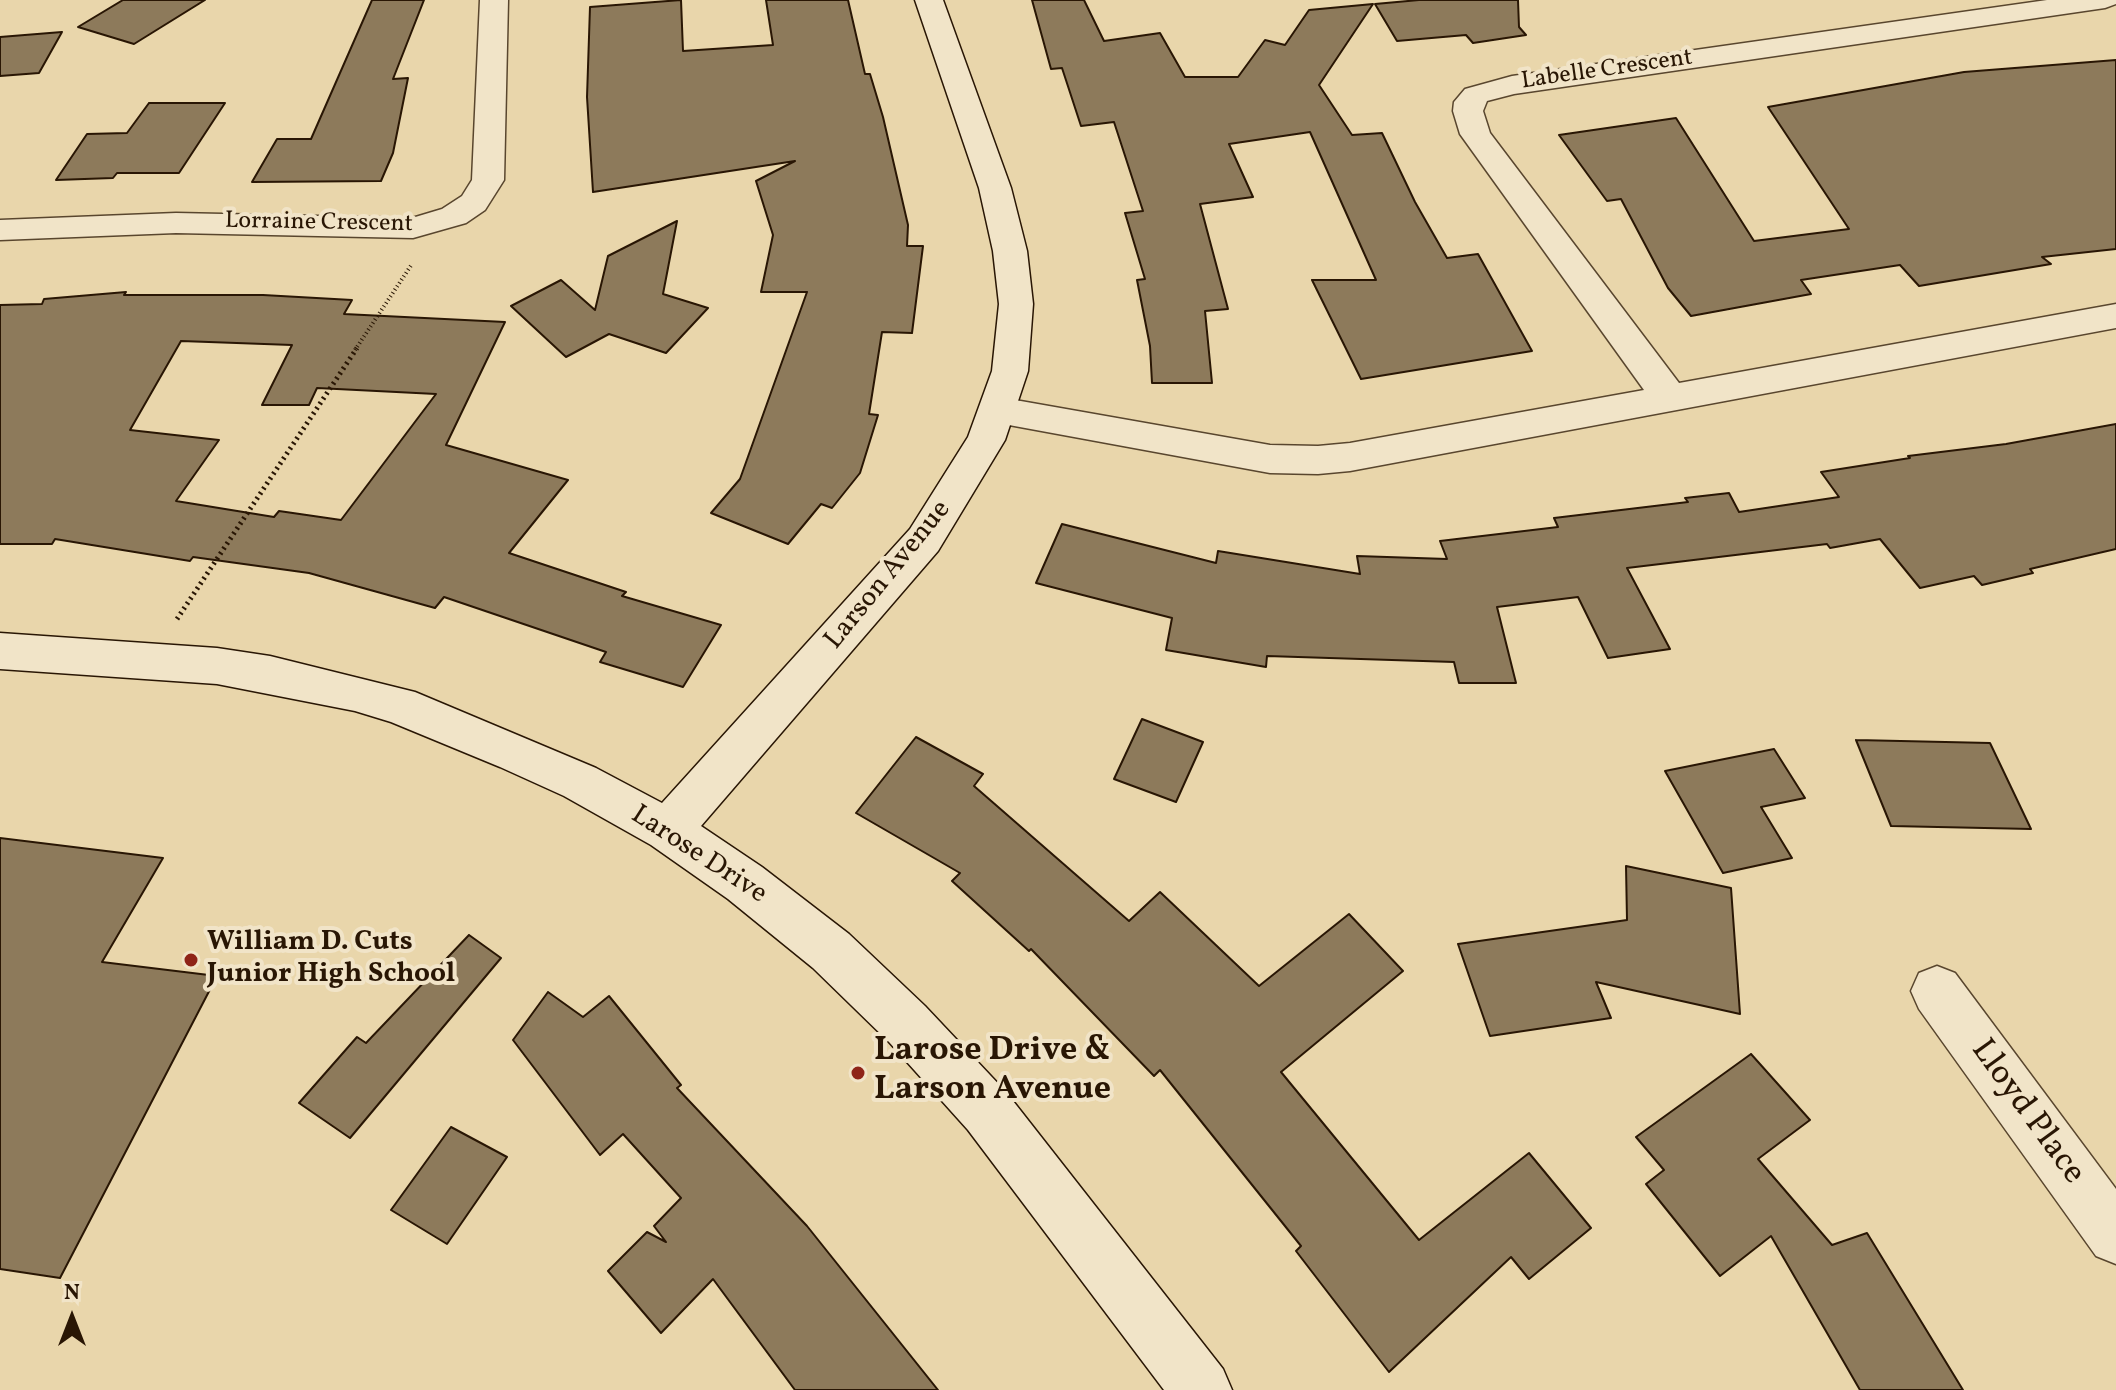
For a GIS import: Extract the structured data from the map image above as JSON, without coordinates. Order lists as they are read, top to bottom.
{
  "streets": {
    "street": [
      "Labelle Crescent",
      "Lorraine Crescent",
      "Larson Avenue",
      "Larose Drive",
      "Lloyd Place"
    ]
  },
  "crossings": [
    ["Larson Avenue", "Larose Drive"]
  ],
  "places": ["William D. Cuts Junior High School", "Larose Drive & Larson Avenue"],
  "north": "top"
}
